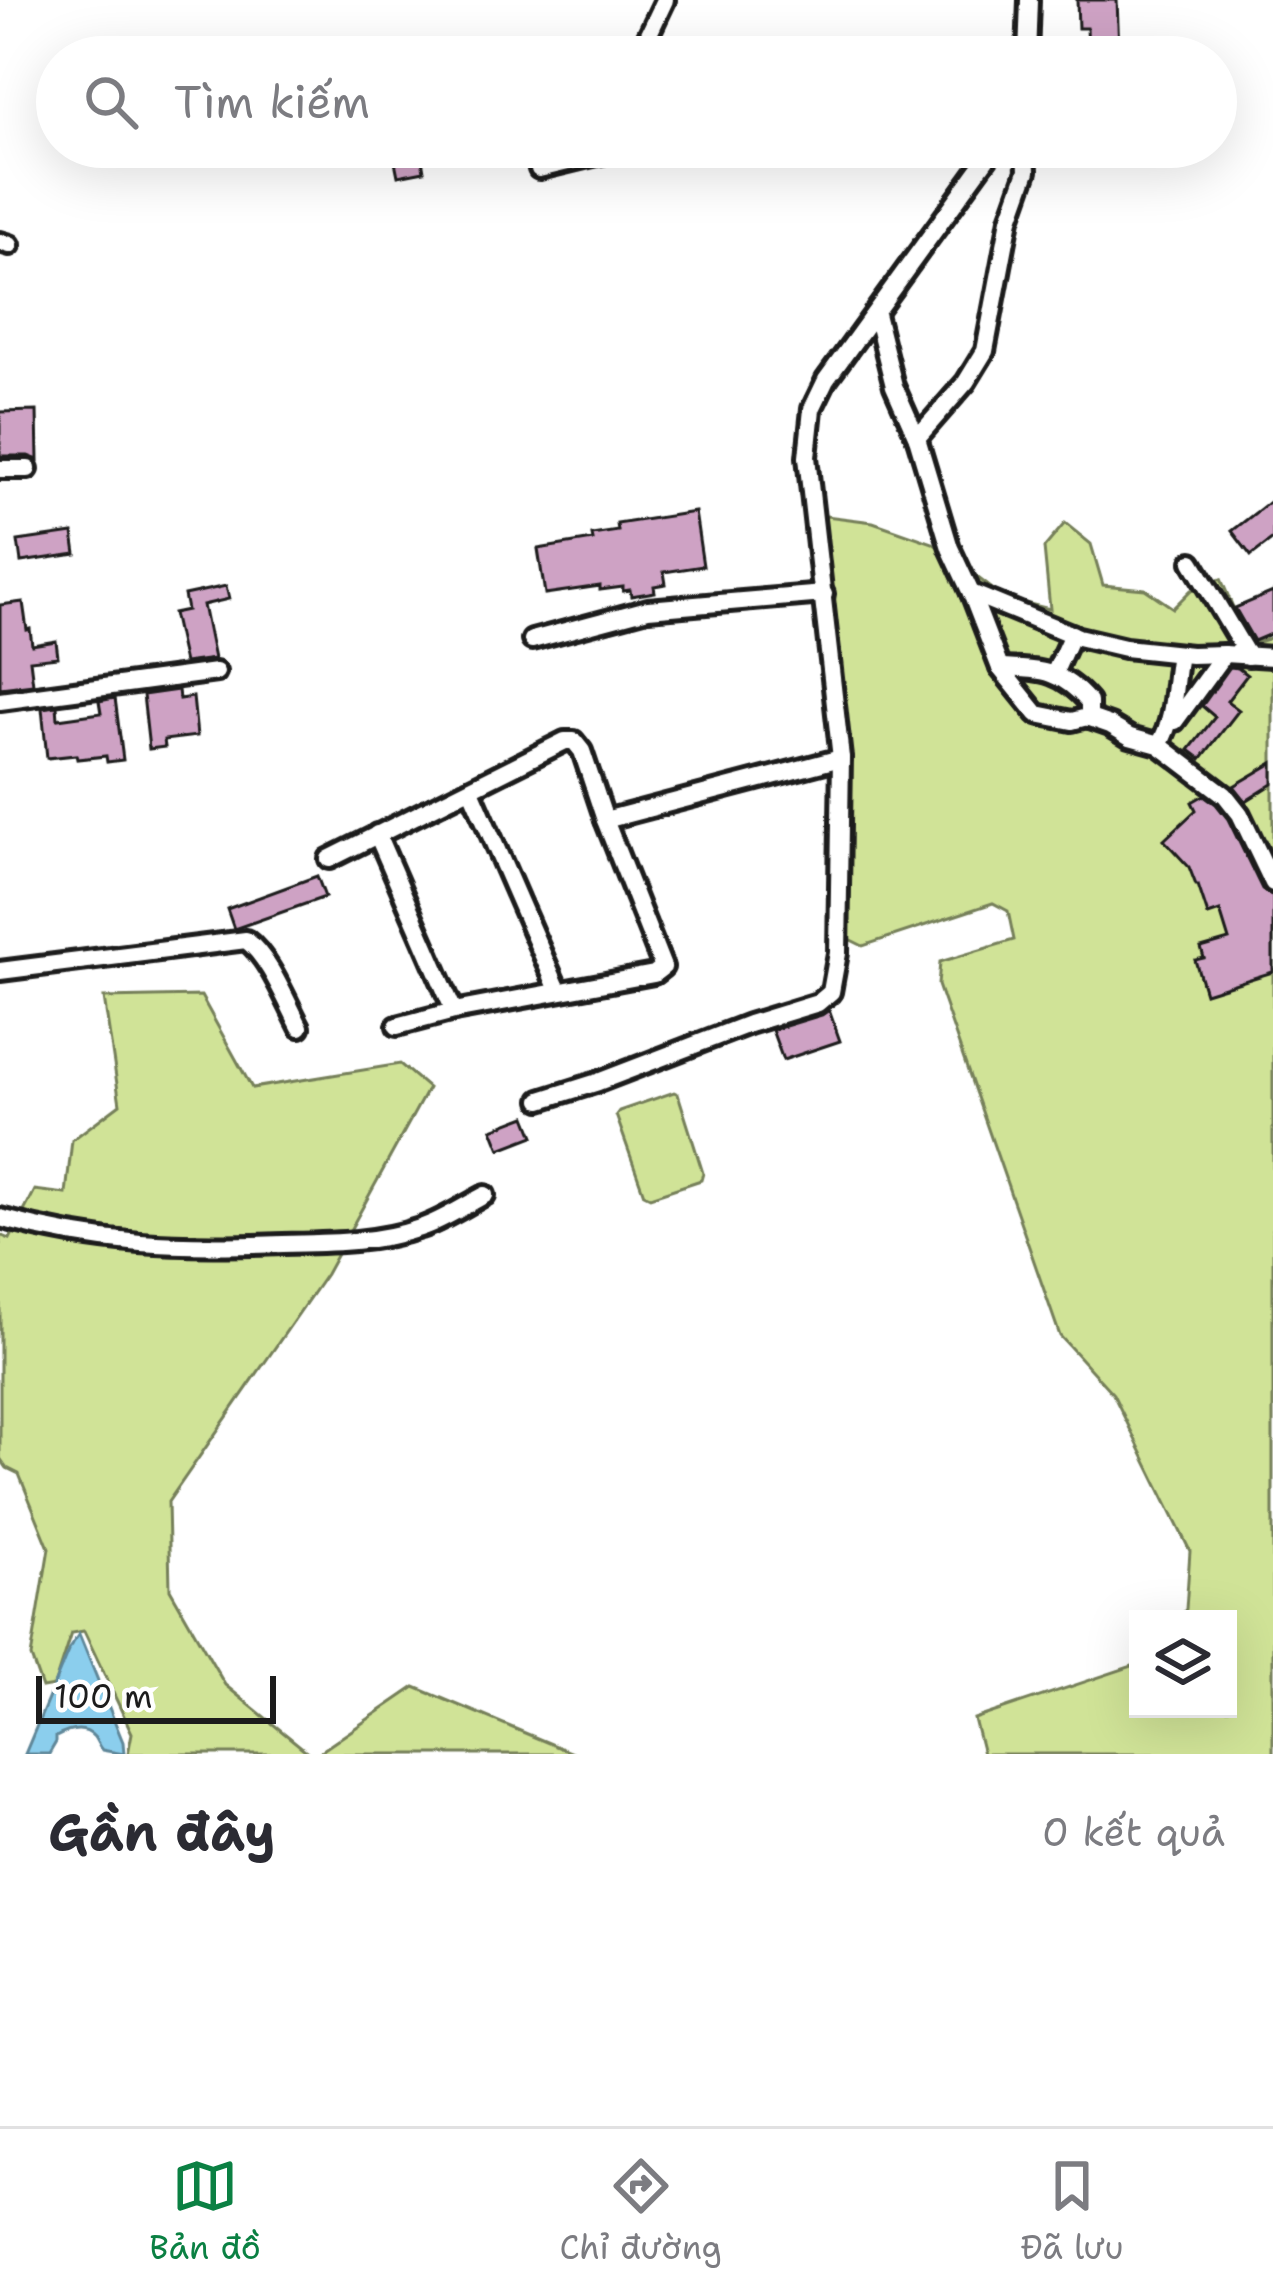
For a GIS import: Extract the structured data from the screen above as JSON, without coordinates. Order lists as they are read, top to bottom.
{
  "scale_bar": "100 m",
  "page": {
    "search": "Tìm kiếm",
    "scale": "100 m",
    "heading": ["Gần đây", "0 kết quả"],
    "nav": ["Bản đồ", "Chỉ đường", "Đã lưu"]
  }
}
